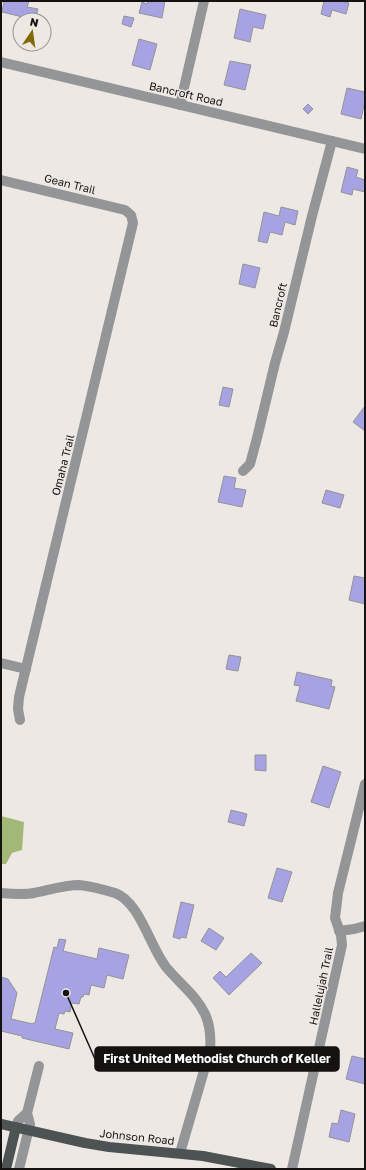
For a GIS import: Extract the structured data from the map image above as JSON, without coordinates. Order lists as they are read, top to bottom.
{
  "streets": {
    "main road": ["Johnson Road"],
    "street": [
      "Bancroft Road",
      "Gean Trail",
      "Bancroft",
      "Omaha Trail",
      "Hallelujah Trail"
    ]
  },
  "crossings": [
    ["Bancroft Road", "Bancroft"],
    ["Gean Trail", "Omaha Trail"]
  ],
  "places": ["First United Methodist Church of Keller"],
  "north": "top"
}
